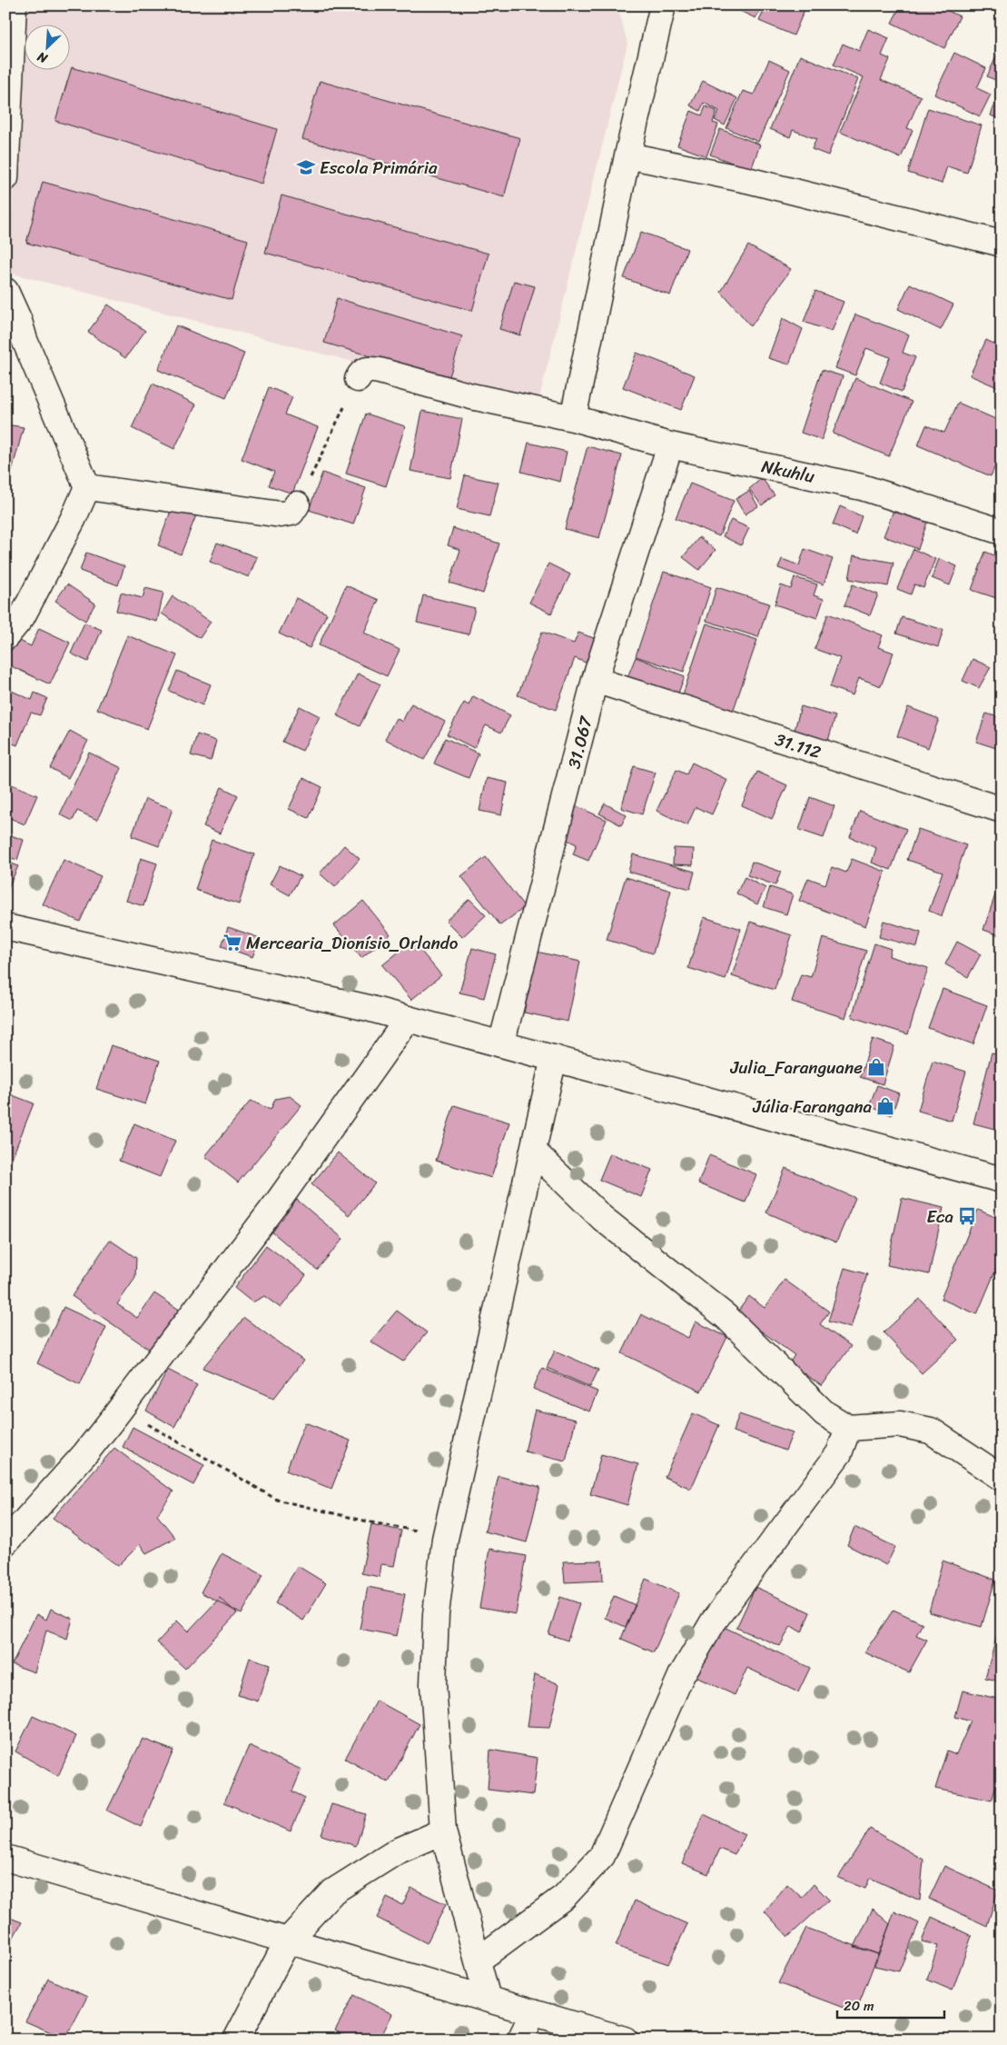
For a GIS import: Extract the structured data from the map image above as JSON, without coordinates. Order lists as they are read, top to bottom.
{
  "streets": {
    "street": ["Nkuhlu", "31.067", "31.112"]
  },
  "crossings": [
    ["Nkuhlu", "31.067"],
    ["31.067", "31.112"]
  ],
  "places": {
    "school or university": ["Escola Primária"],
    "supermarket": ["Mercearia_Dionísio_Orlando"],
    "shop": ["Julia_Faranguane", "Júlia Farangana"],
    "bus stop": ["Eca"]
  },
  "scale_bar": "20 m",
  "north": "bottom left"
}
